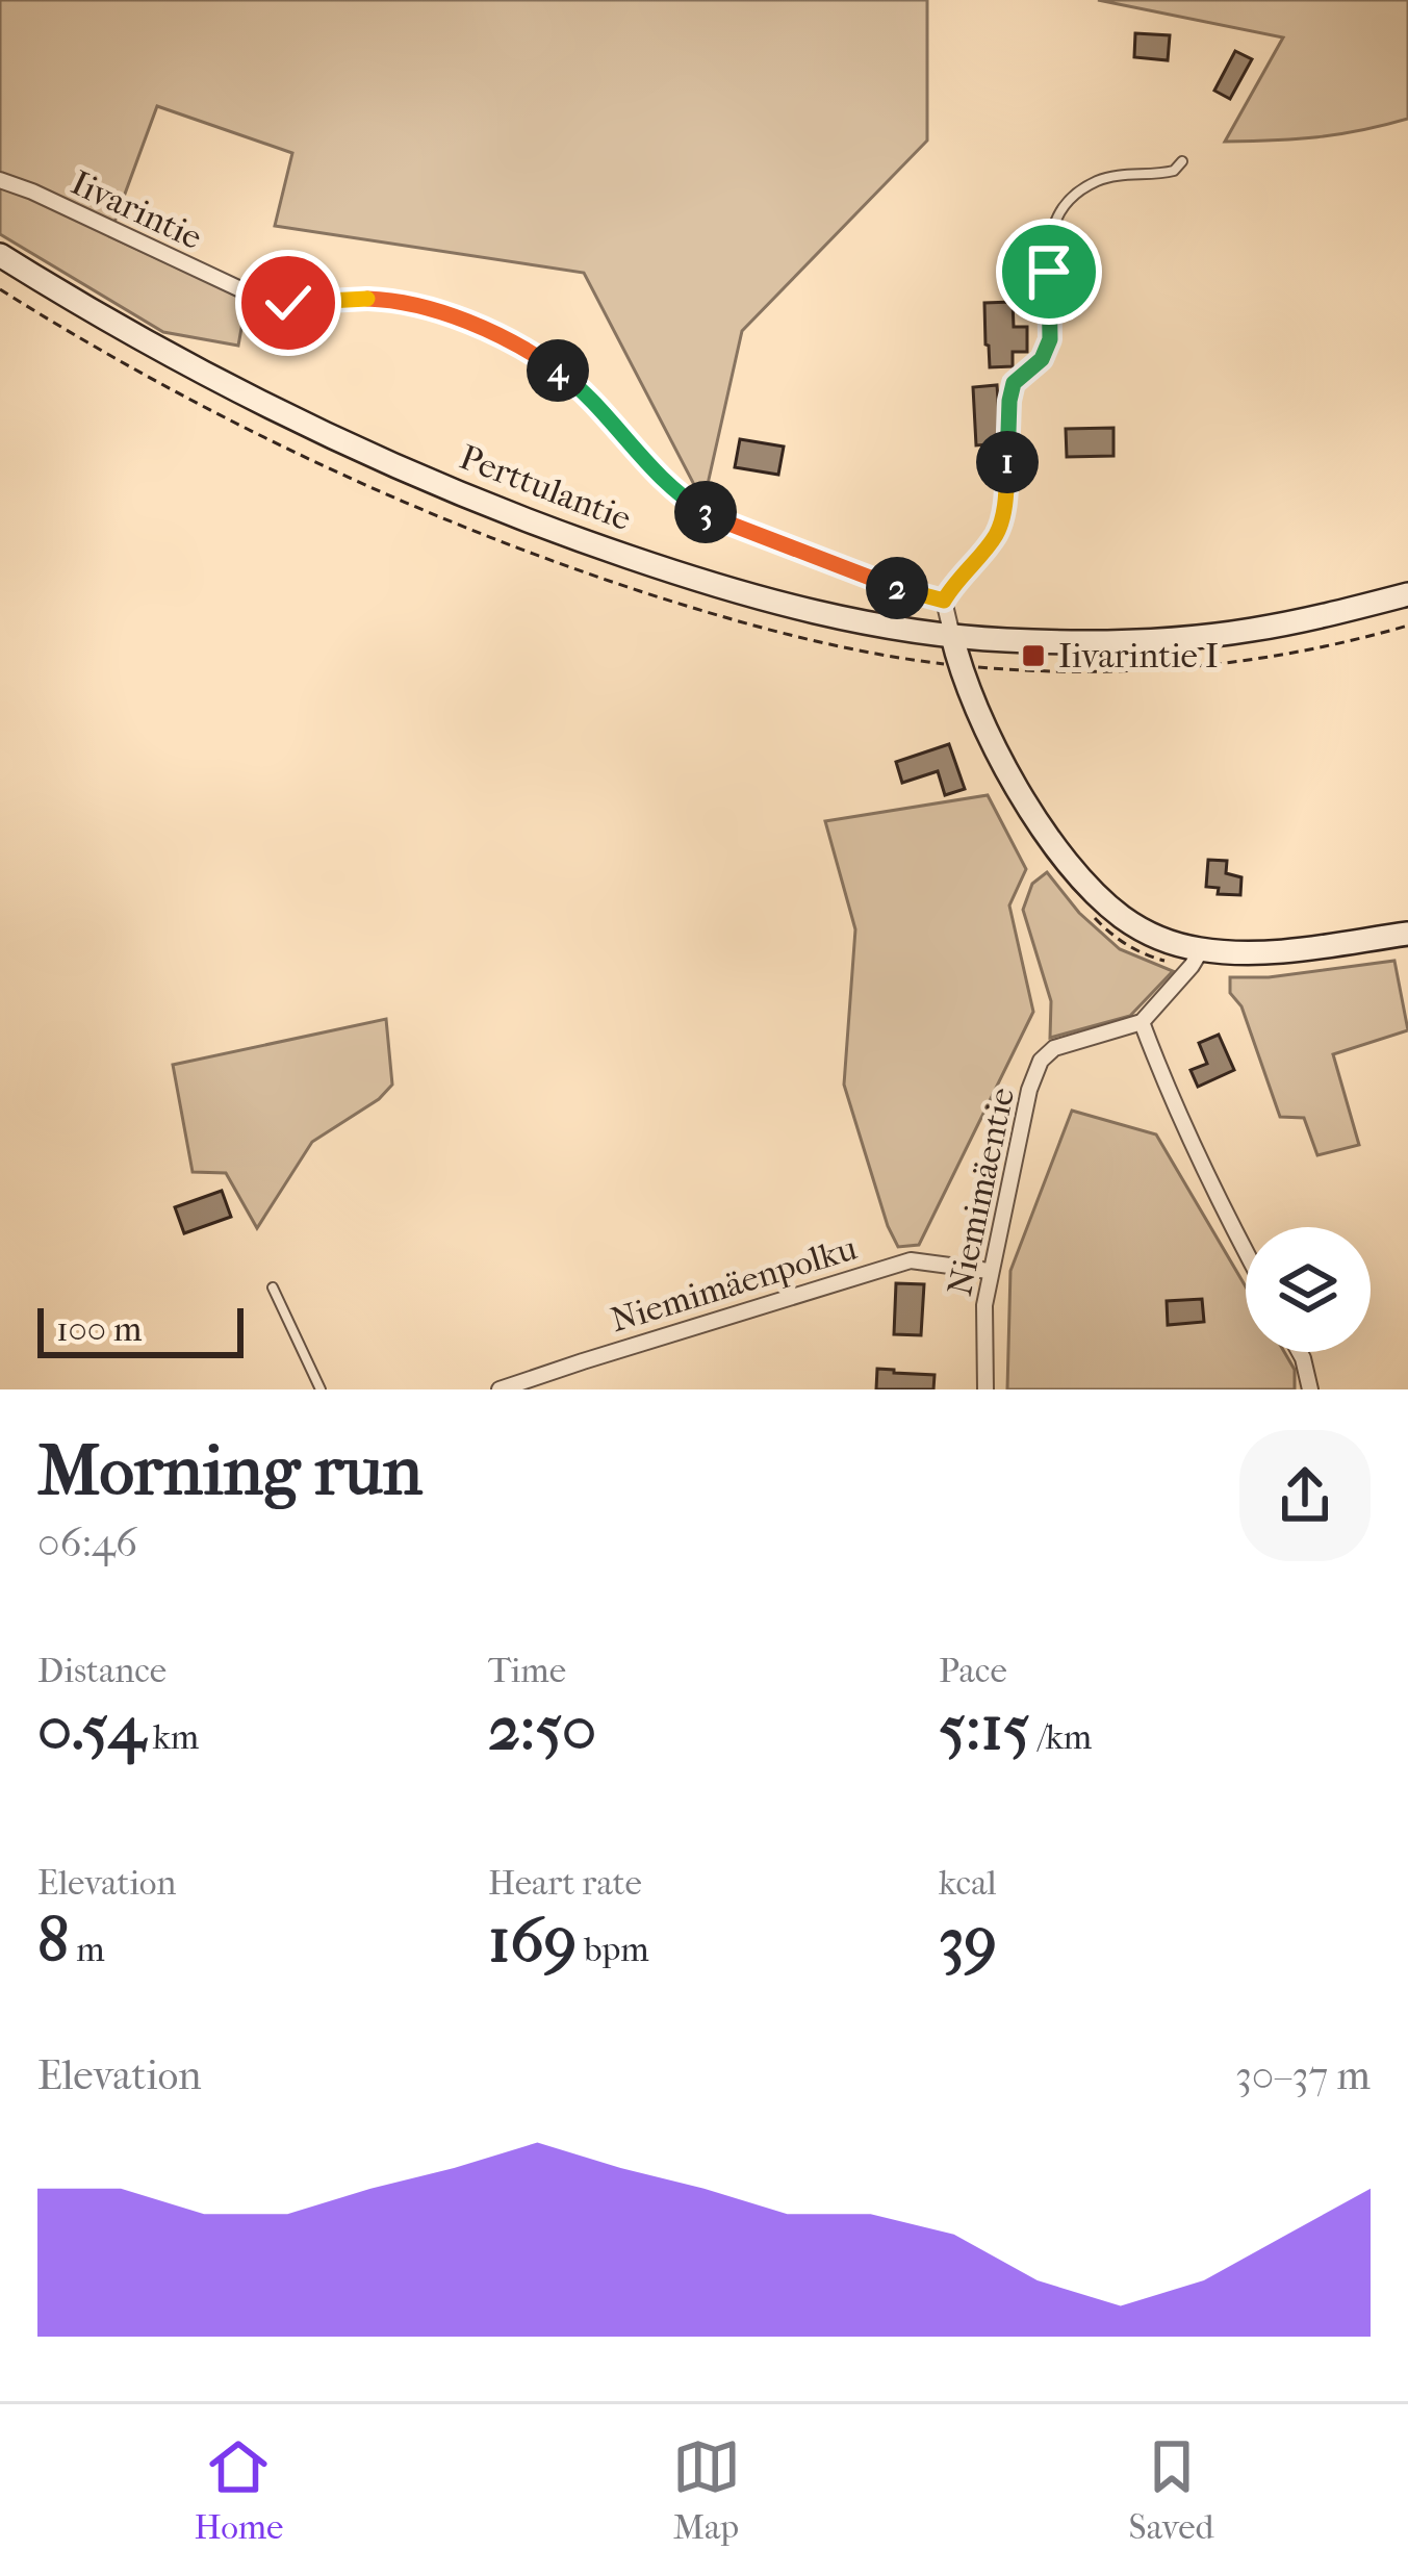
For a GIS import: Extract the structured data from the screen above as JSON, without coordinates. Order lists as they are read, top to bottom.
{
  "streets": {
    "street": [
      "Iivarintie",
      "Perttulantie",
      "Niemimäentie",
      "Niemimäenpolku"
    ]
  },
  "crossings": [
    ["Niemimäentie", "Niemimäenpolku"]
  ],
  "places": {
    "transit": ["Iivarintie I"]
  },
  "scale_bar": "100 m",
  "page": {
    "pins": [
      "4",
      "1",
      "3",
      "2"
    ],
    "scale": "100 m",
    "heading": ["Morning run", "06:46"],
    "stats": [
      ["Distance", "0.54 km"],
      ["Time", "2:50"],
      ["Pace", "5:15 /km"],
      ["Elevation", "8 m"],
      ["Heart rate", "169 bpm"],
      ["kcal", "39"]
    ],
    "chart": ["Elevation", "30–37 m"],
    "tabs": ["Home", "Map", "Saved"]
  }
}
